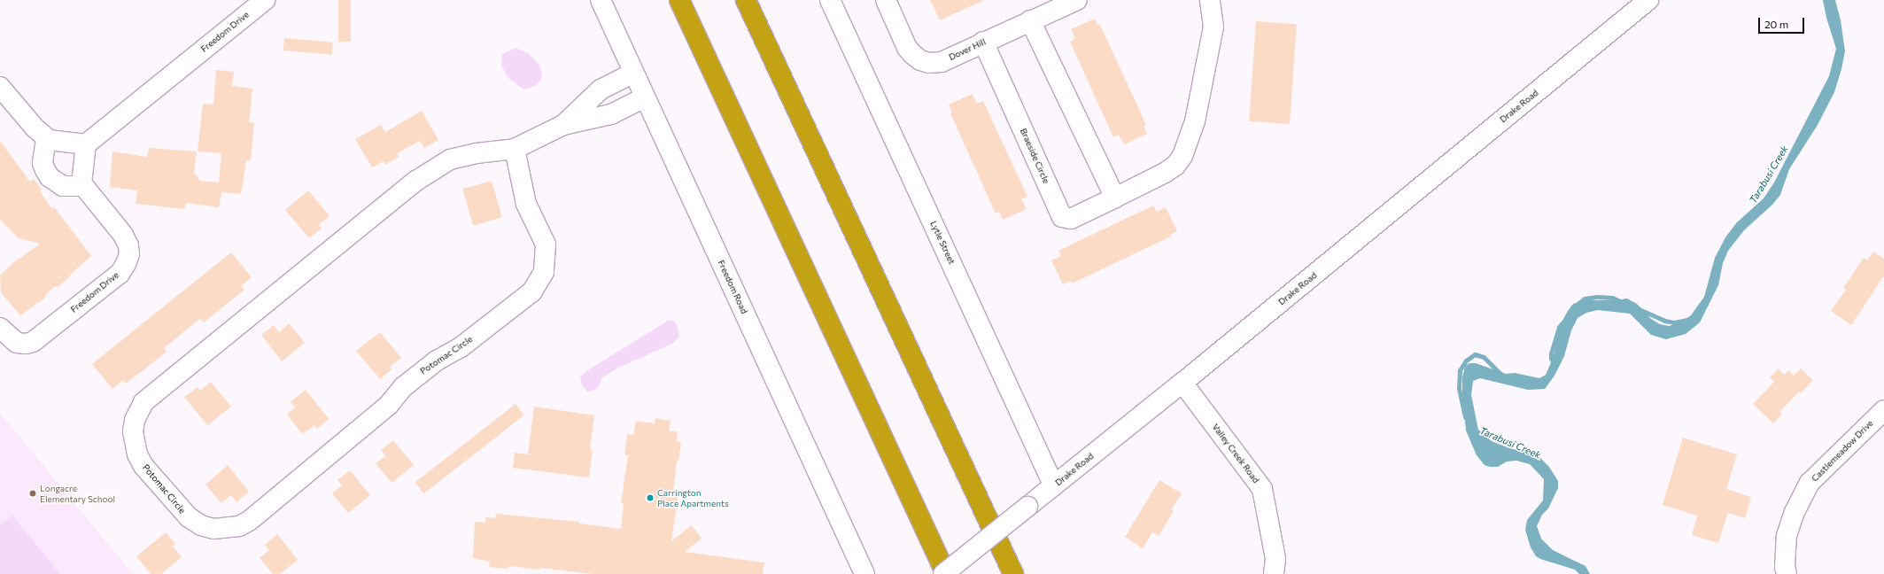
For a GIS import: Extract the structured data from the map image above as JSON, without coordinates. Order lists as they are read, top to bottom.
{
  "streets": {
    "street": [
      "Freedom Drive",
      "Dover Hill",
      "Drake Road",
      "Braeside Circle",
      "Lytle Street",
      "Freedom Road",
      "Potomac Circle",
      "Castlemeadow Drive",
      "Valley Creek Road"
    ]
  },
  "crossings": [
    ["Dover Hill", "Braeside Circle"],
    ["Drake Road", "Lytle Street"],
    ["Drake Road", "Valley Creek Road"],
    ["Freedom Road", "Potomac Circle"]
  ],
  "water": ["Tarabusi Creek"],
  "places": ["Longacre Elementary School", "Carrington Place Apartments"],
  "scale_bar": "20 m"
}
